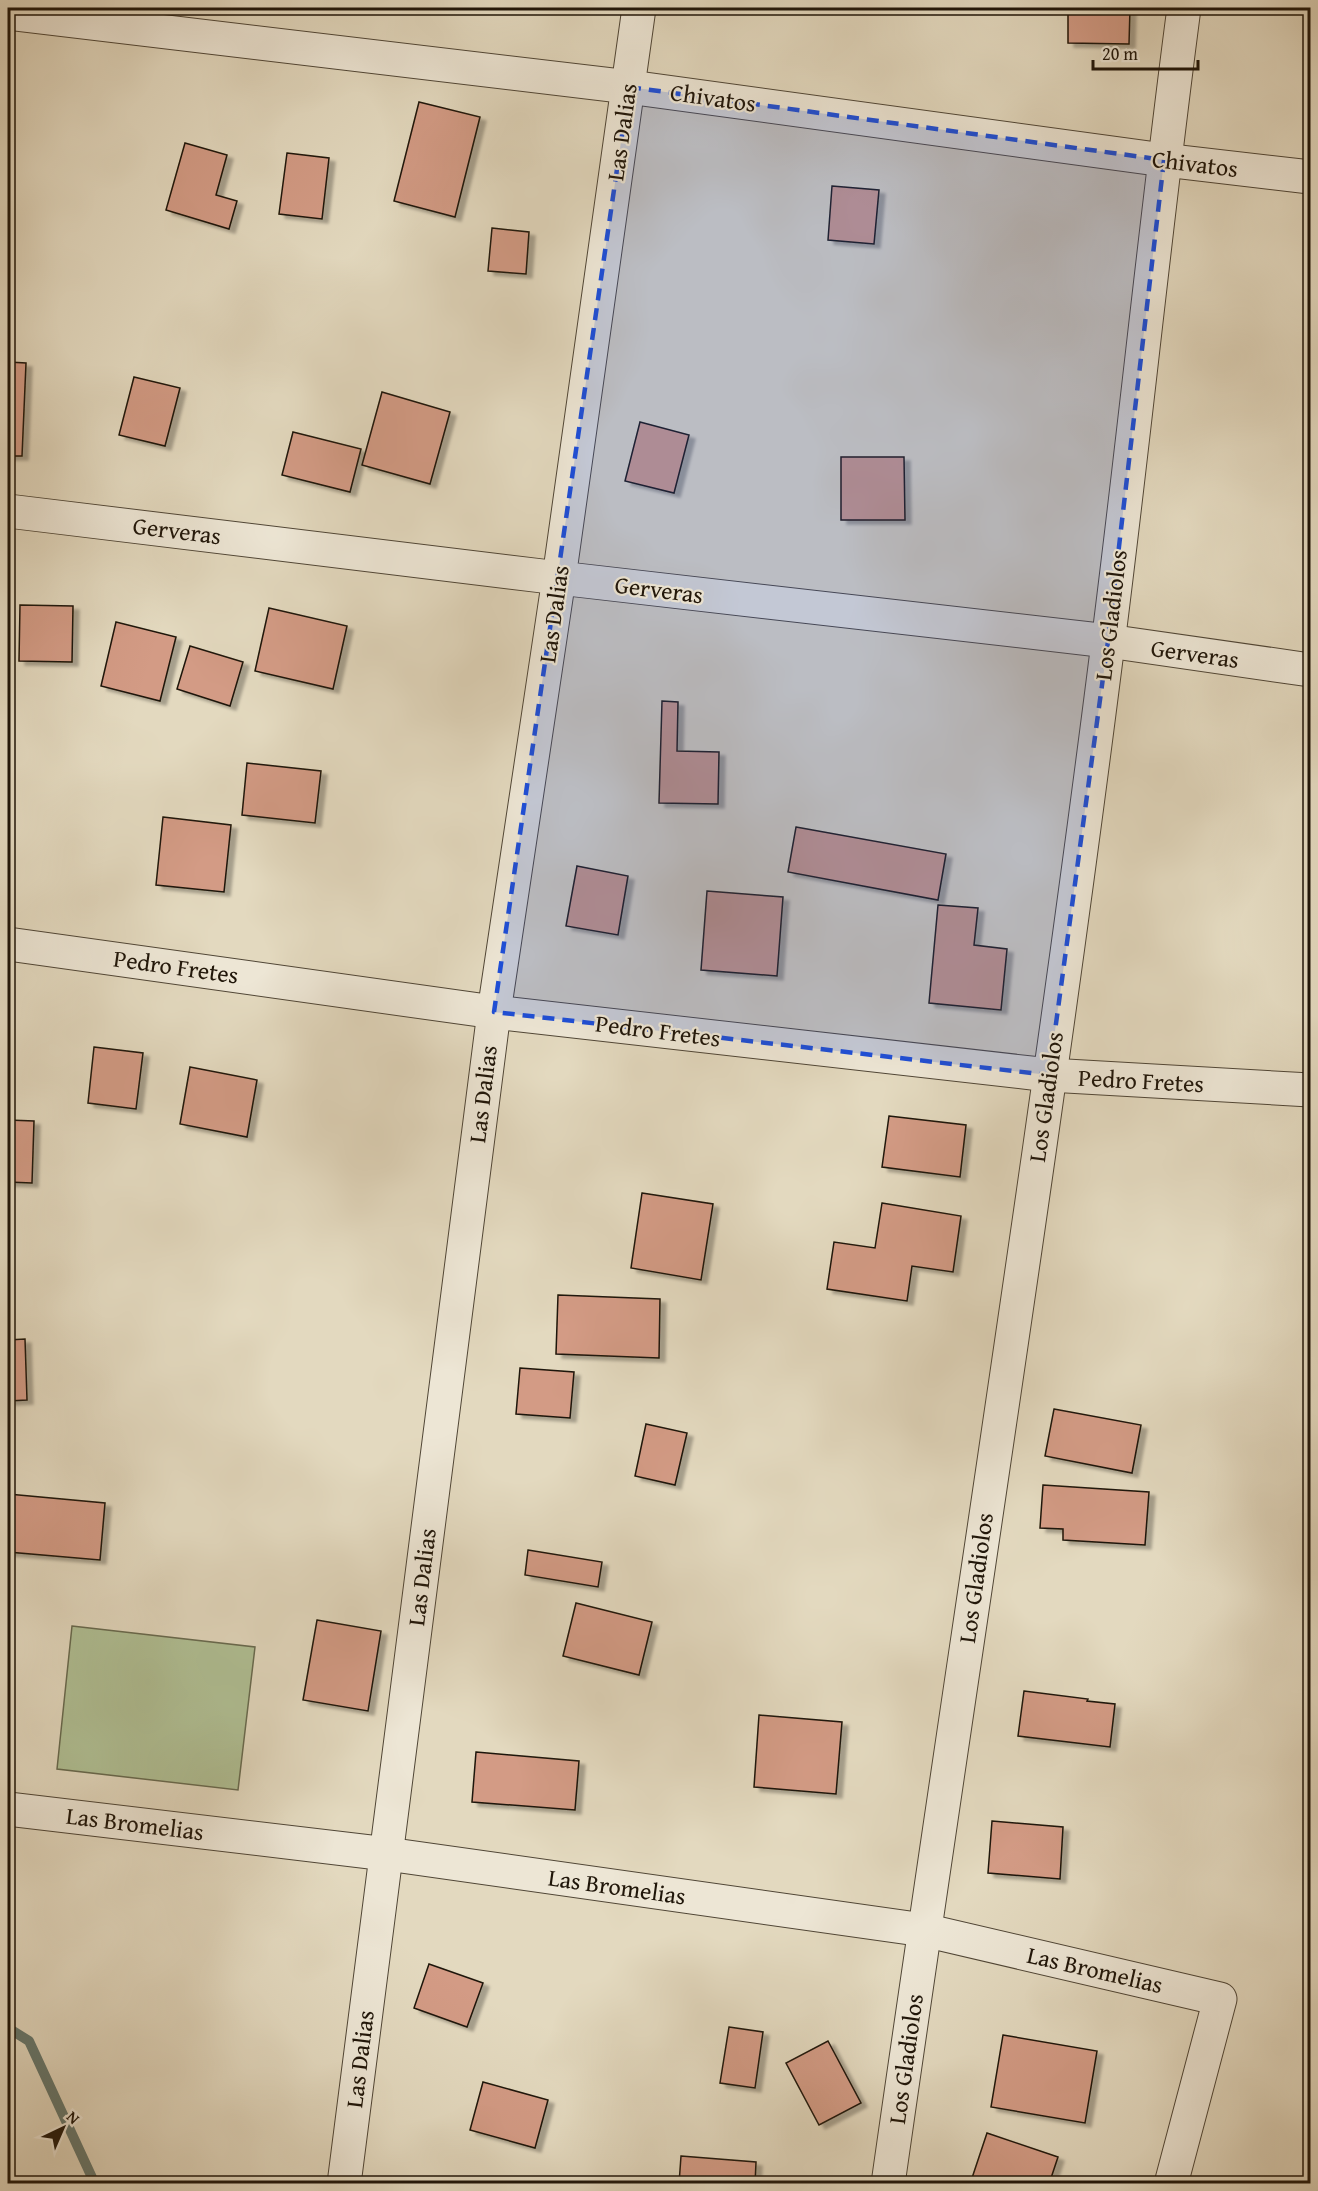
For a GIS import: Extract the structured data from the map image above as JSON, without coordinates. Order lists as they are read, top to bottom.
{
  "streets": {
    "street": [
      "Chivatos",
      "Las Dalias",
      "Gerveras",
      "Los Gladiolos",
      "Pedro Fretes",
      "Las Bromelias"
    ]
  },
  "crossings": [
    ["Chivatos", "Las Dalias"],
    ["Chivatos", "Los Gladiolos"],
    ["Las Dalias", "Gerveras"],
    ["Las Dalias", "Pedro Fretes"],
    ["Las Dalias", "Las Bromelias"],
    ["Gerveras", "Los Gladiolos"],
    ["Los Gladiolos", "Pedro Fretes"],
    ["Los Gladiolos", "Las Bromelias"]
  ],
  "scale_bar": "20 m",
  "north": "top right"
}
